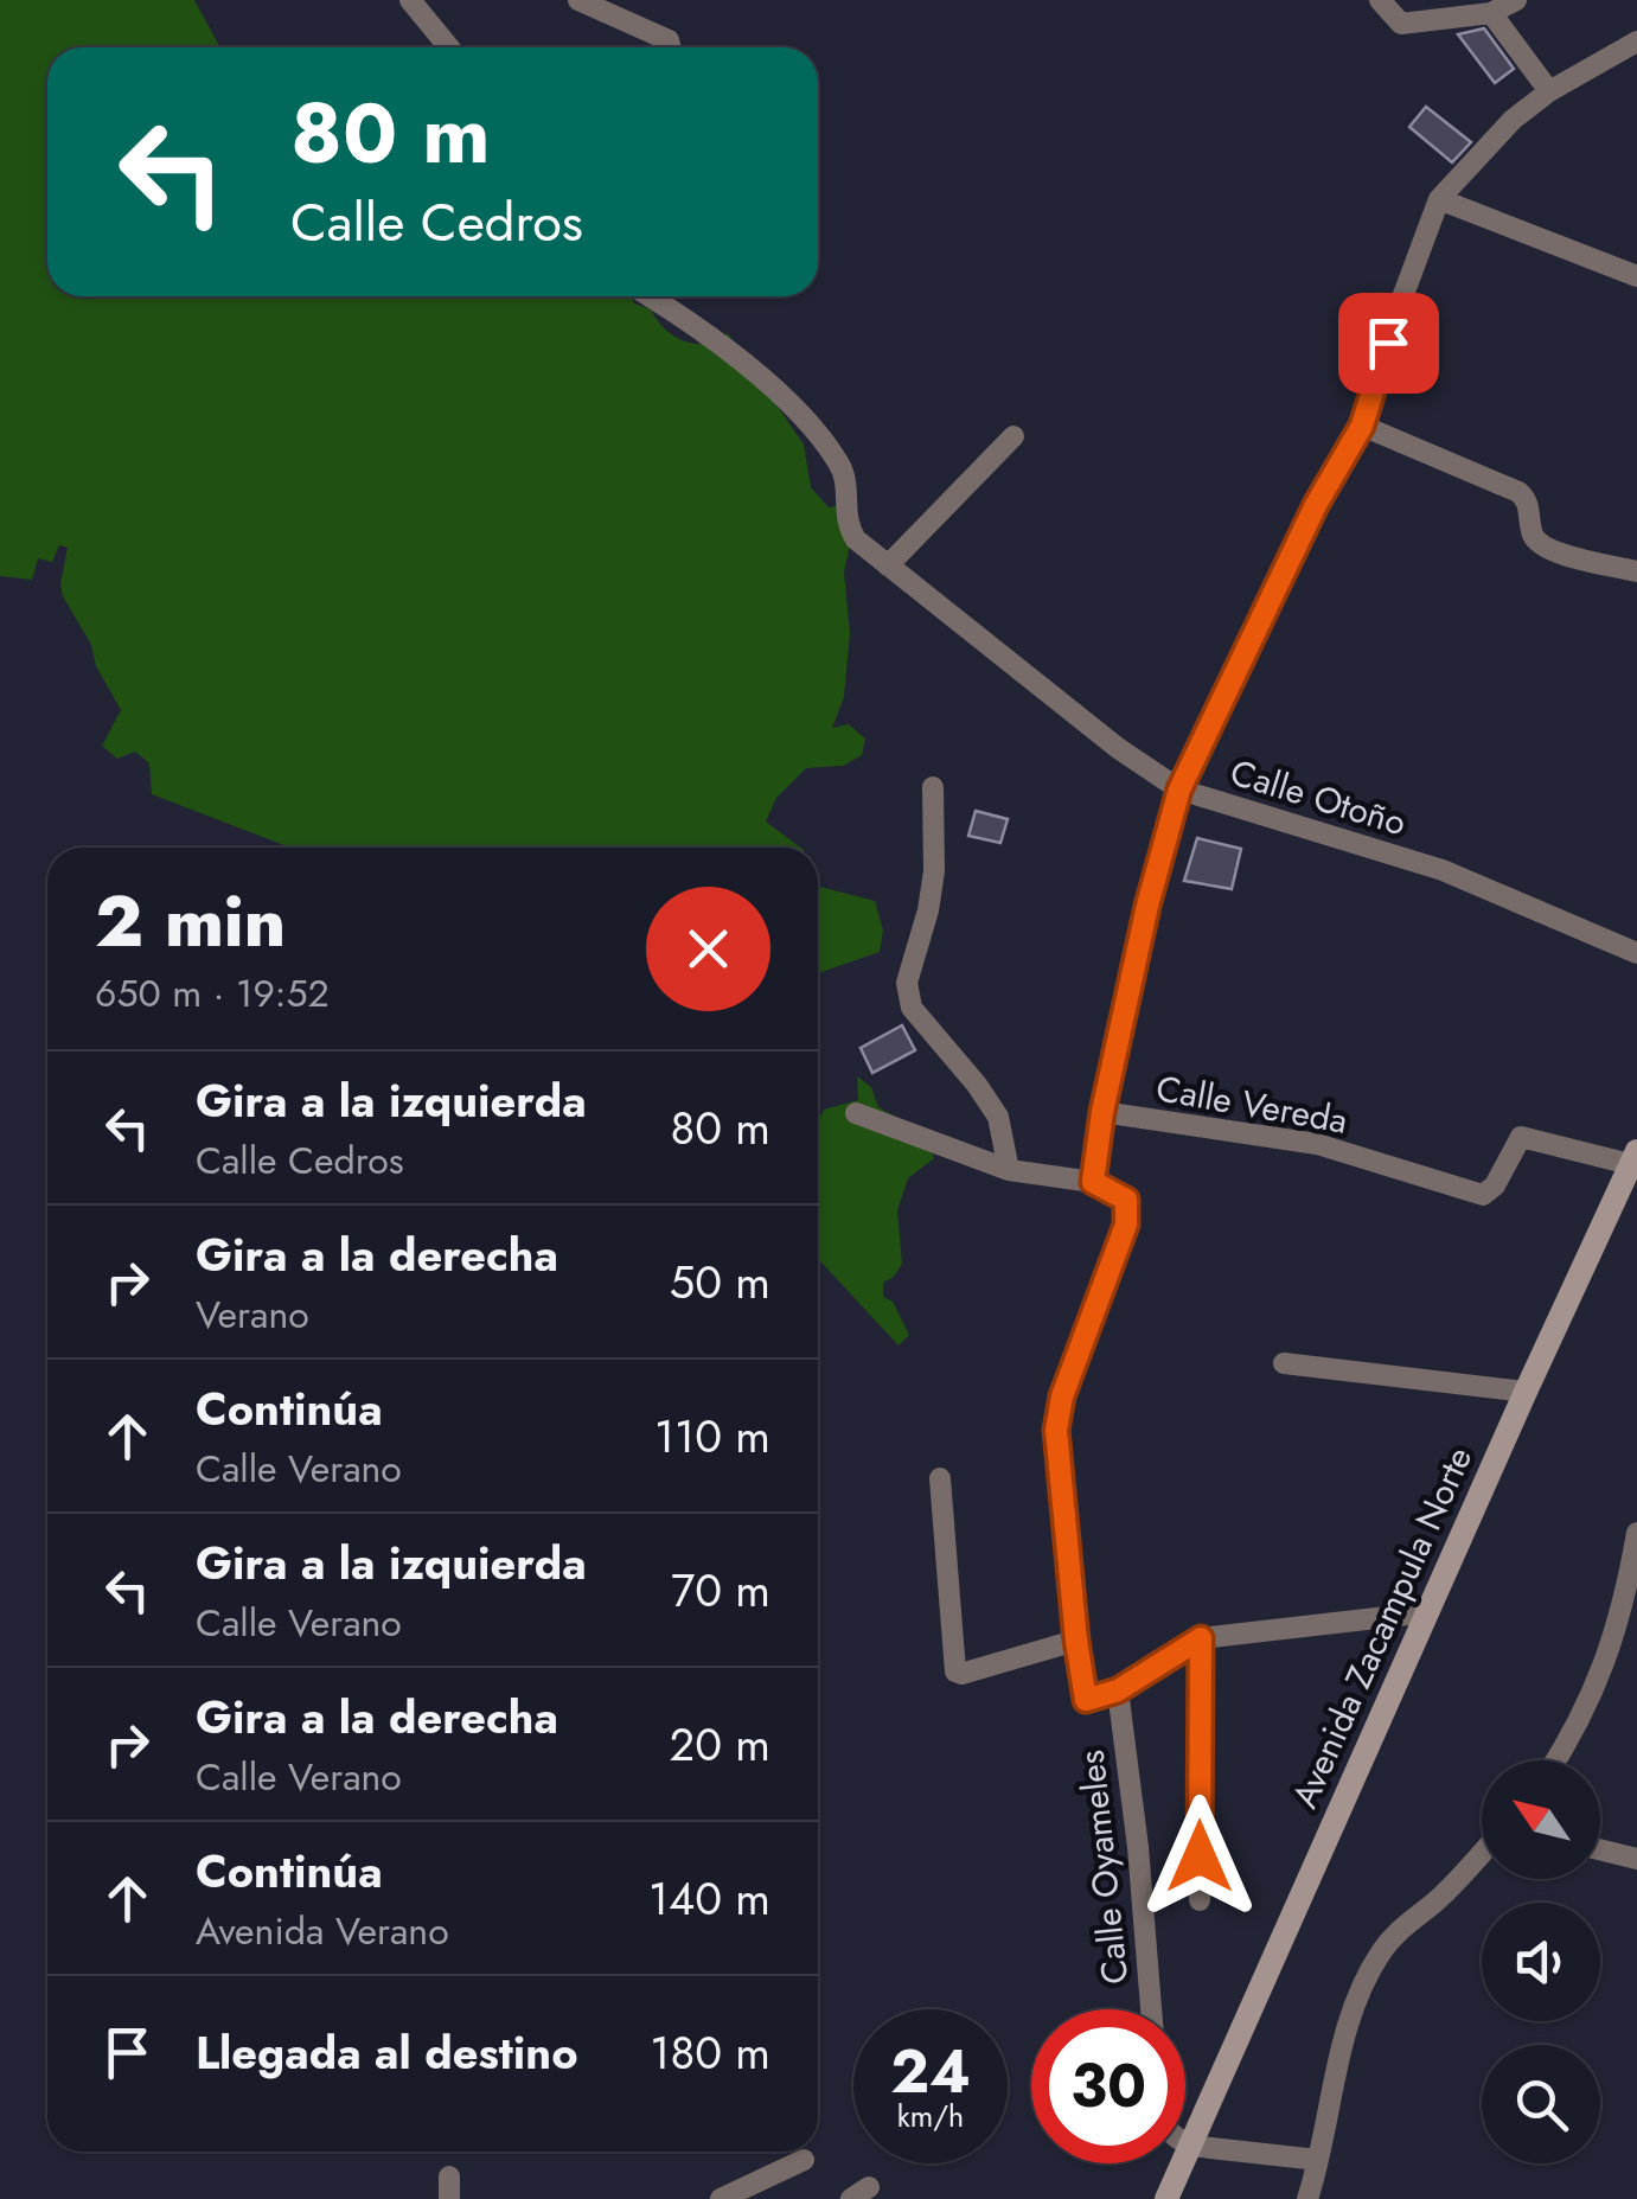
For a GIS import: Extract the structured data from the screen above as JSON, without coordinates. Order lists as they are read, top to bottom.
{
  "streets": {
    "main road": ["Avenida Zacampula Norte"],
    "street": ["Calle Otoño", "Calle Vereda", "Calle Oyameles"]
  },
  "crossings": [
    ["Calle Vereda", "Avenida Zacampula Norte"]
  ],
  "north": "top left",
  "page": {
    "turn": ["80 m", "Calle Cedros"],
    "heading": ["2 min", "650 m · 19:52"],
    "list": [
      {
        "name": "Gira a la izquierda",
        "note": "Calle Cedros",
        "value": "80 m"
      },
      {
        "name": "Gira a la derecha",
        "note": "Verano",
        "value": "50 m"
      },
      {
        "name": "Continúa",
        "note": "Calle Verano",
        "value": "110 m"
      },
      {
        "name": "Gira a la izquierda",
        "note": "Calle Verano",
        "value": "70 m"
      },
      {
        "name": "Gira a la derecha",
        "note": "Calle Verano",
        "value": "20 m"
      },
      {
        "name": "Continúa",
        "note": "Avenida Verano",
        "value": "140 m"
      },
      {
        "name": "Llegada al destino",
        "value": "180 m"
      }
    ],
    "speed": "24 km/h",
    "limit": "30"
  }
}
